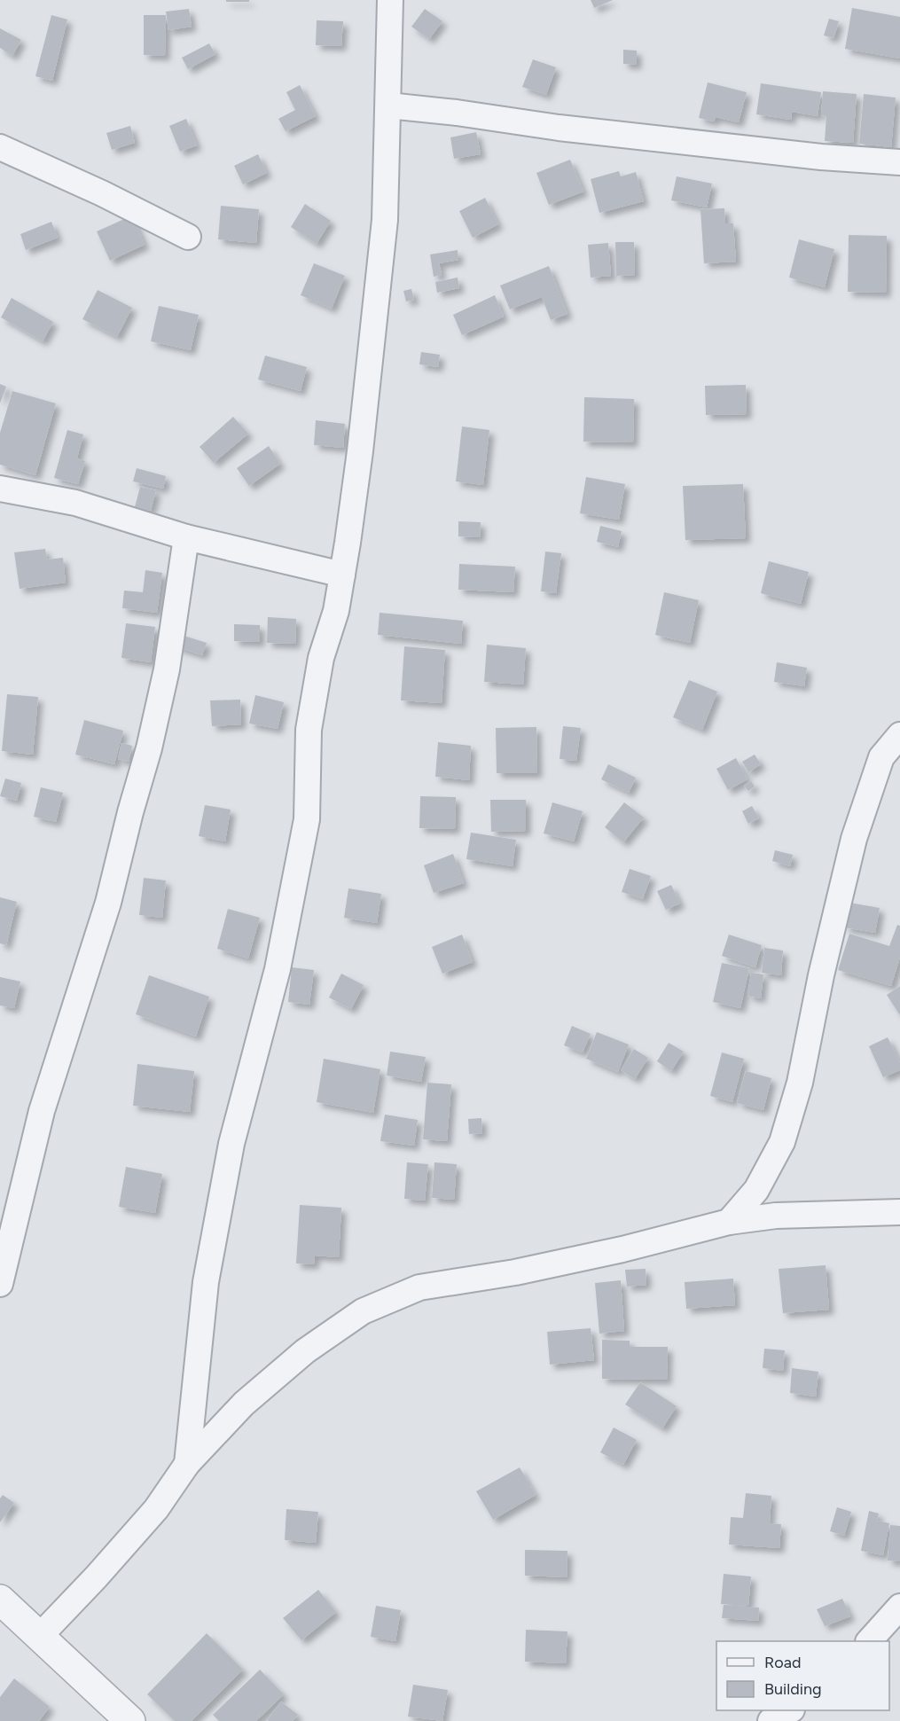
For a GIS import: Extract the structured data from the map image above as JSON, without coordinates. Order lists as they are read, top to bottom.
{
  "legend": ["Road", "Building"]
}
